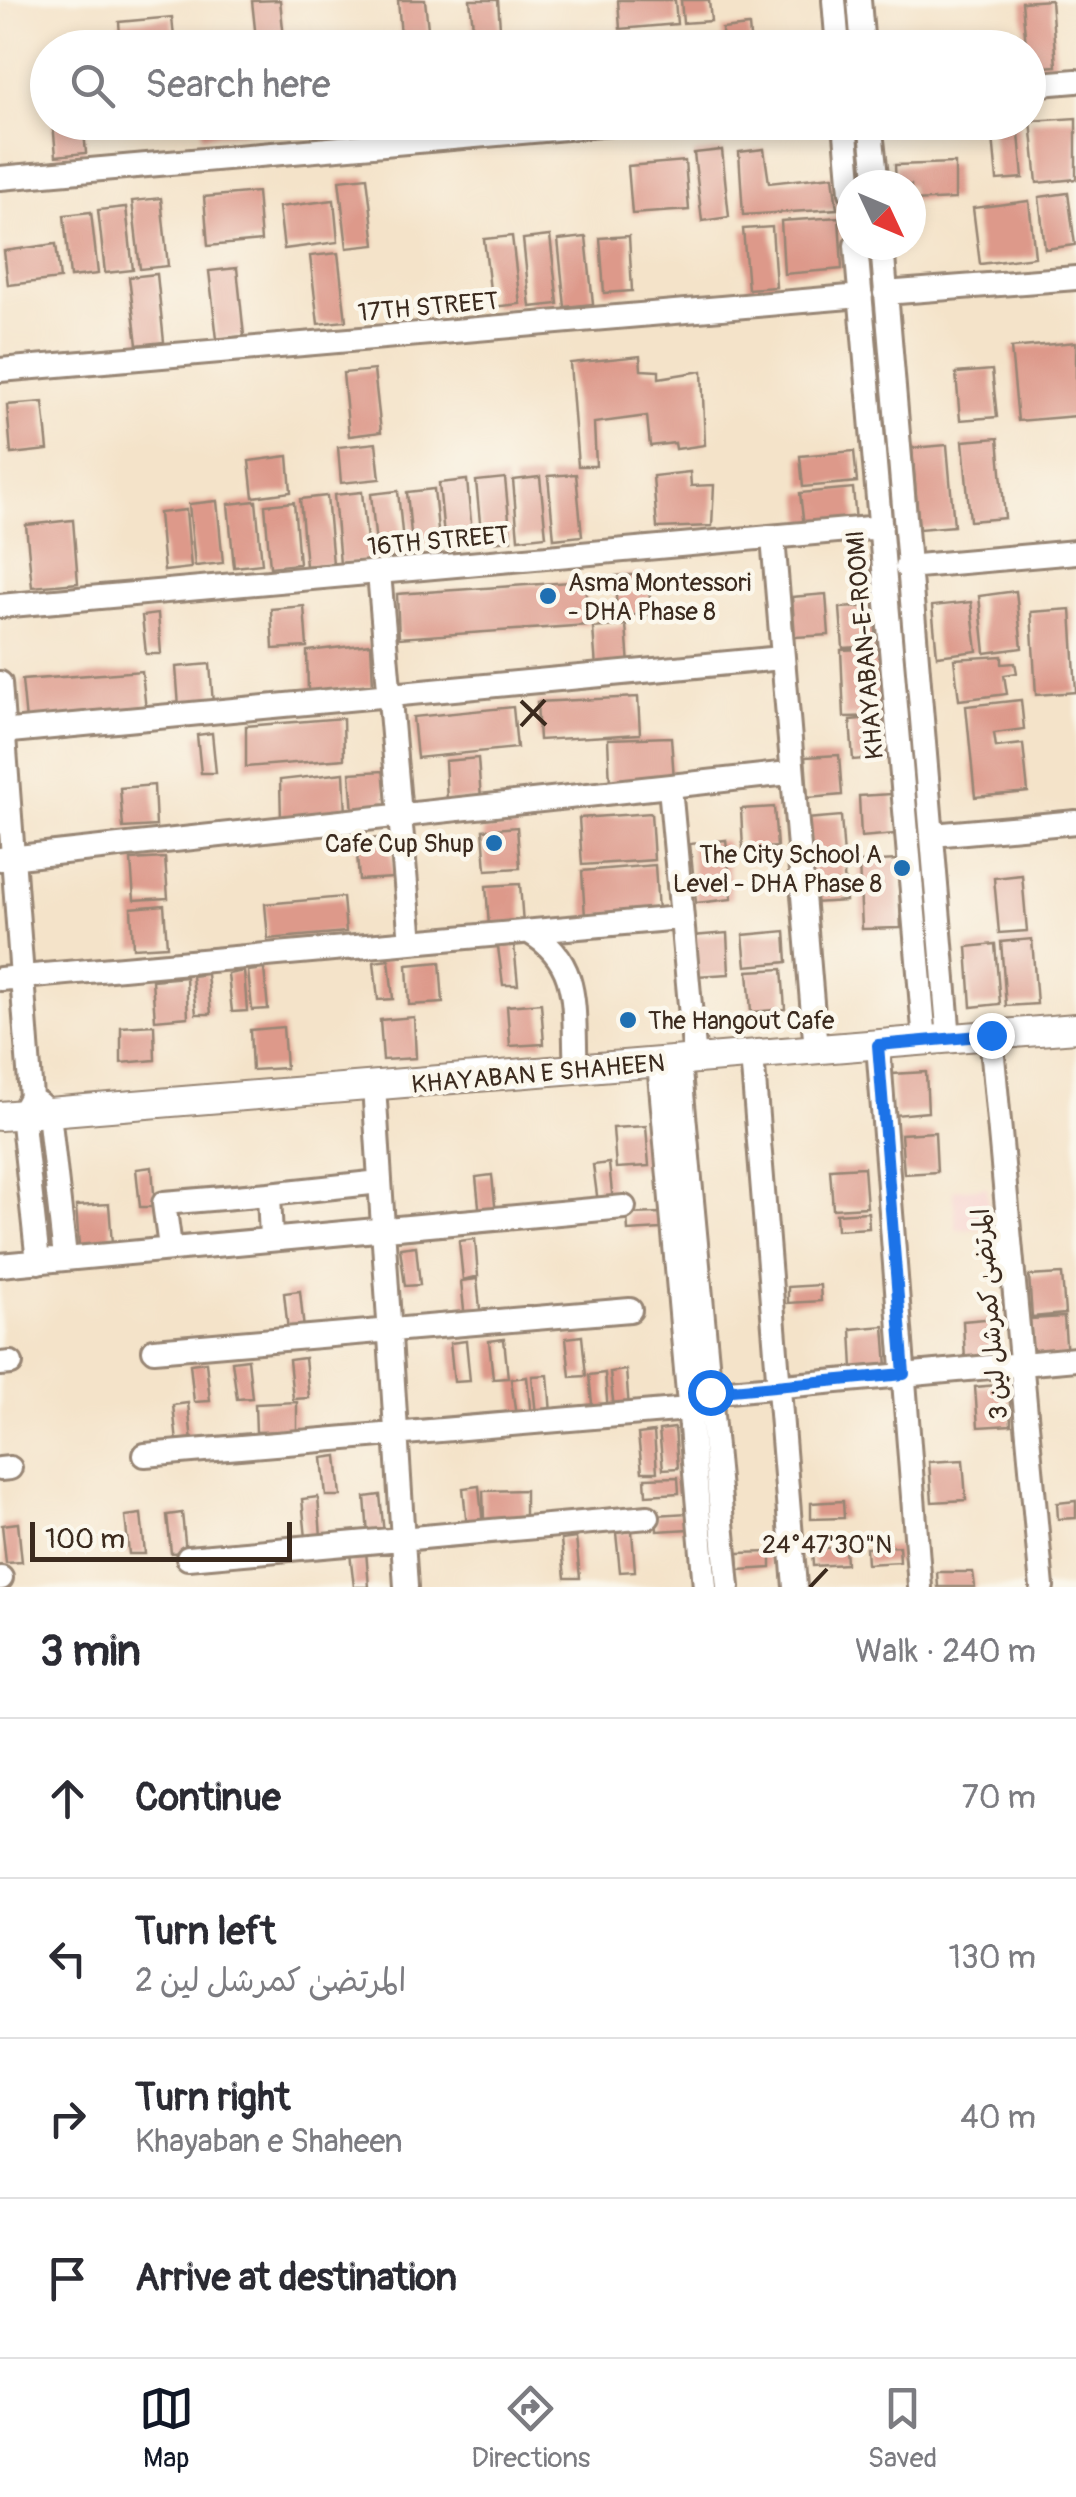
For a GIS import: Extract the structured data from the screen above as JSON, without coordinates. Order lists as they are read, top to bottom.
{
  "streets": {
    "main road": ["KHAYABAN E SHAHEEN"],
    "street": [
      "17TH STREET",
      "16TH STREET",
      "KHAYABAN-E-ROOMI",
      "المرتضیٰ کمرشل لین 3"
    ]
  },
  "crossings": [
    ["17TH STREET", "KHAYABAN-E-ROOMI"],
    ["16TH STREET", "KHAYABAN-E-ROOMI"],
    ["KHAYABAN-E-ROOMI", "KHAYABAN E SHAHEEN"],
    ["KHAYABAN E SHAHEEN", "المرتضیٰ کمرشل لین 3"]
  ],
  "places": [
    "Asma Montessori - DHA Phase 8",
    "Cafe Cup Shup",
    "The City School A Level - DHA Phase 8",
    "The Hangout Cafe"
  ],
  "scale_bar": "100 m",
  "north": "bottom right",
  "page": {
    "search": "Search here",
    "scale": "100 m",
    "heading": ["3 min", "Walk · 240 m"],
    "list": [
      ["Continue", "70 m"],
      ["Turn left", "المرتضیٰ کمرشل لین 2", "130 m"],
      ["Turn right", "Khayaban e Shaheen", "40 m"],
      "Arrive at destination"
    ],
    "nav": ["Map", "Directions", "Saved"]
  },
  "coordinates": ["24°47'30\"N"]
}
